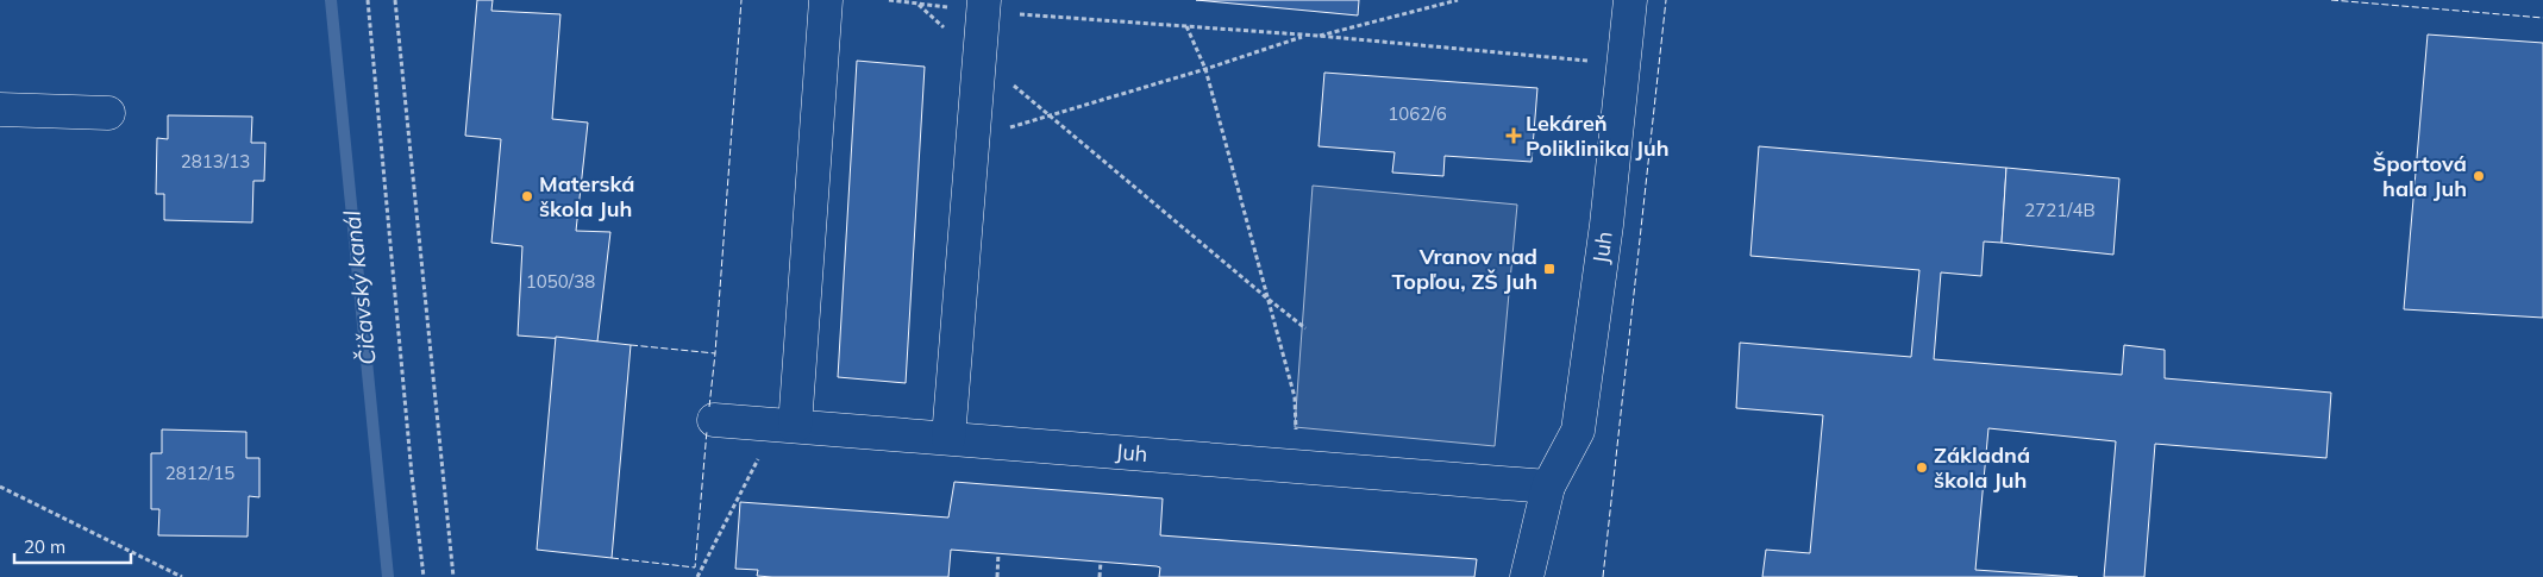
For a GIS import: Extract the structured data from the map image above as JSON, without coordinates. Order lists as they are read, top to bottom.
{
  "streets": {
    "street": ["Juh"]
  },
  "water": ["Čičavský kanál"],
  "places": {
    "health": ["Lekáreň Poliklinika Juh"],
    "other": ["Športová hala Juh", "Materská škola Juh", "Základná škola Juh"],
    "transit": ["Vranov nad Topľou, ZŠ Juh"]
  },
  "house_numbers": [
    "1062/6",
    "2813/13",
    "2721/4B",
    "1050/38",
    "2812/15"
  ],
  "scale_bar": "20 m"
}
